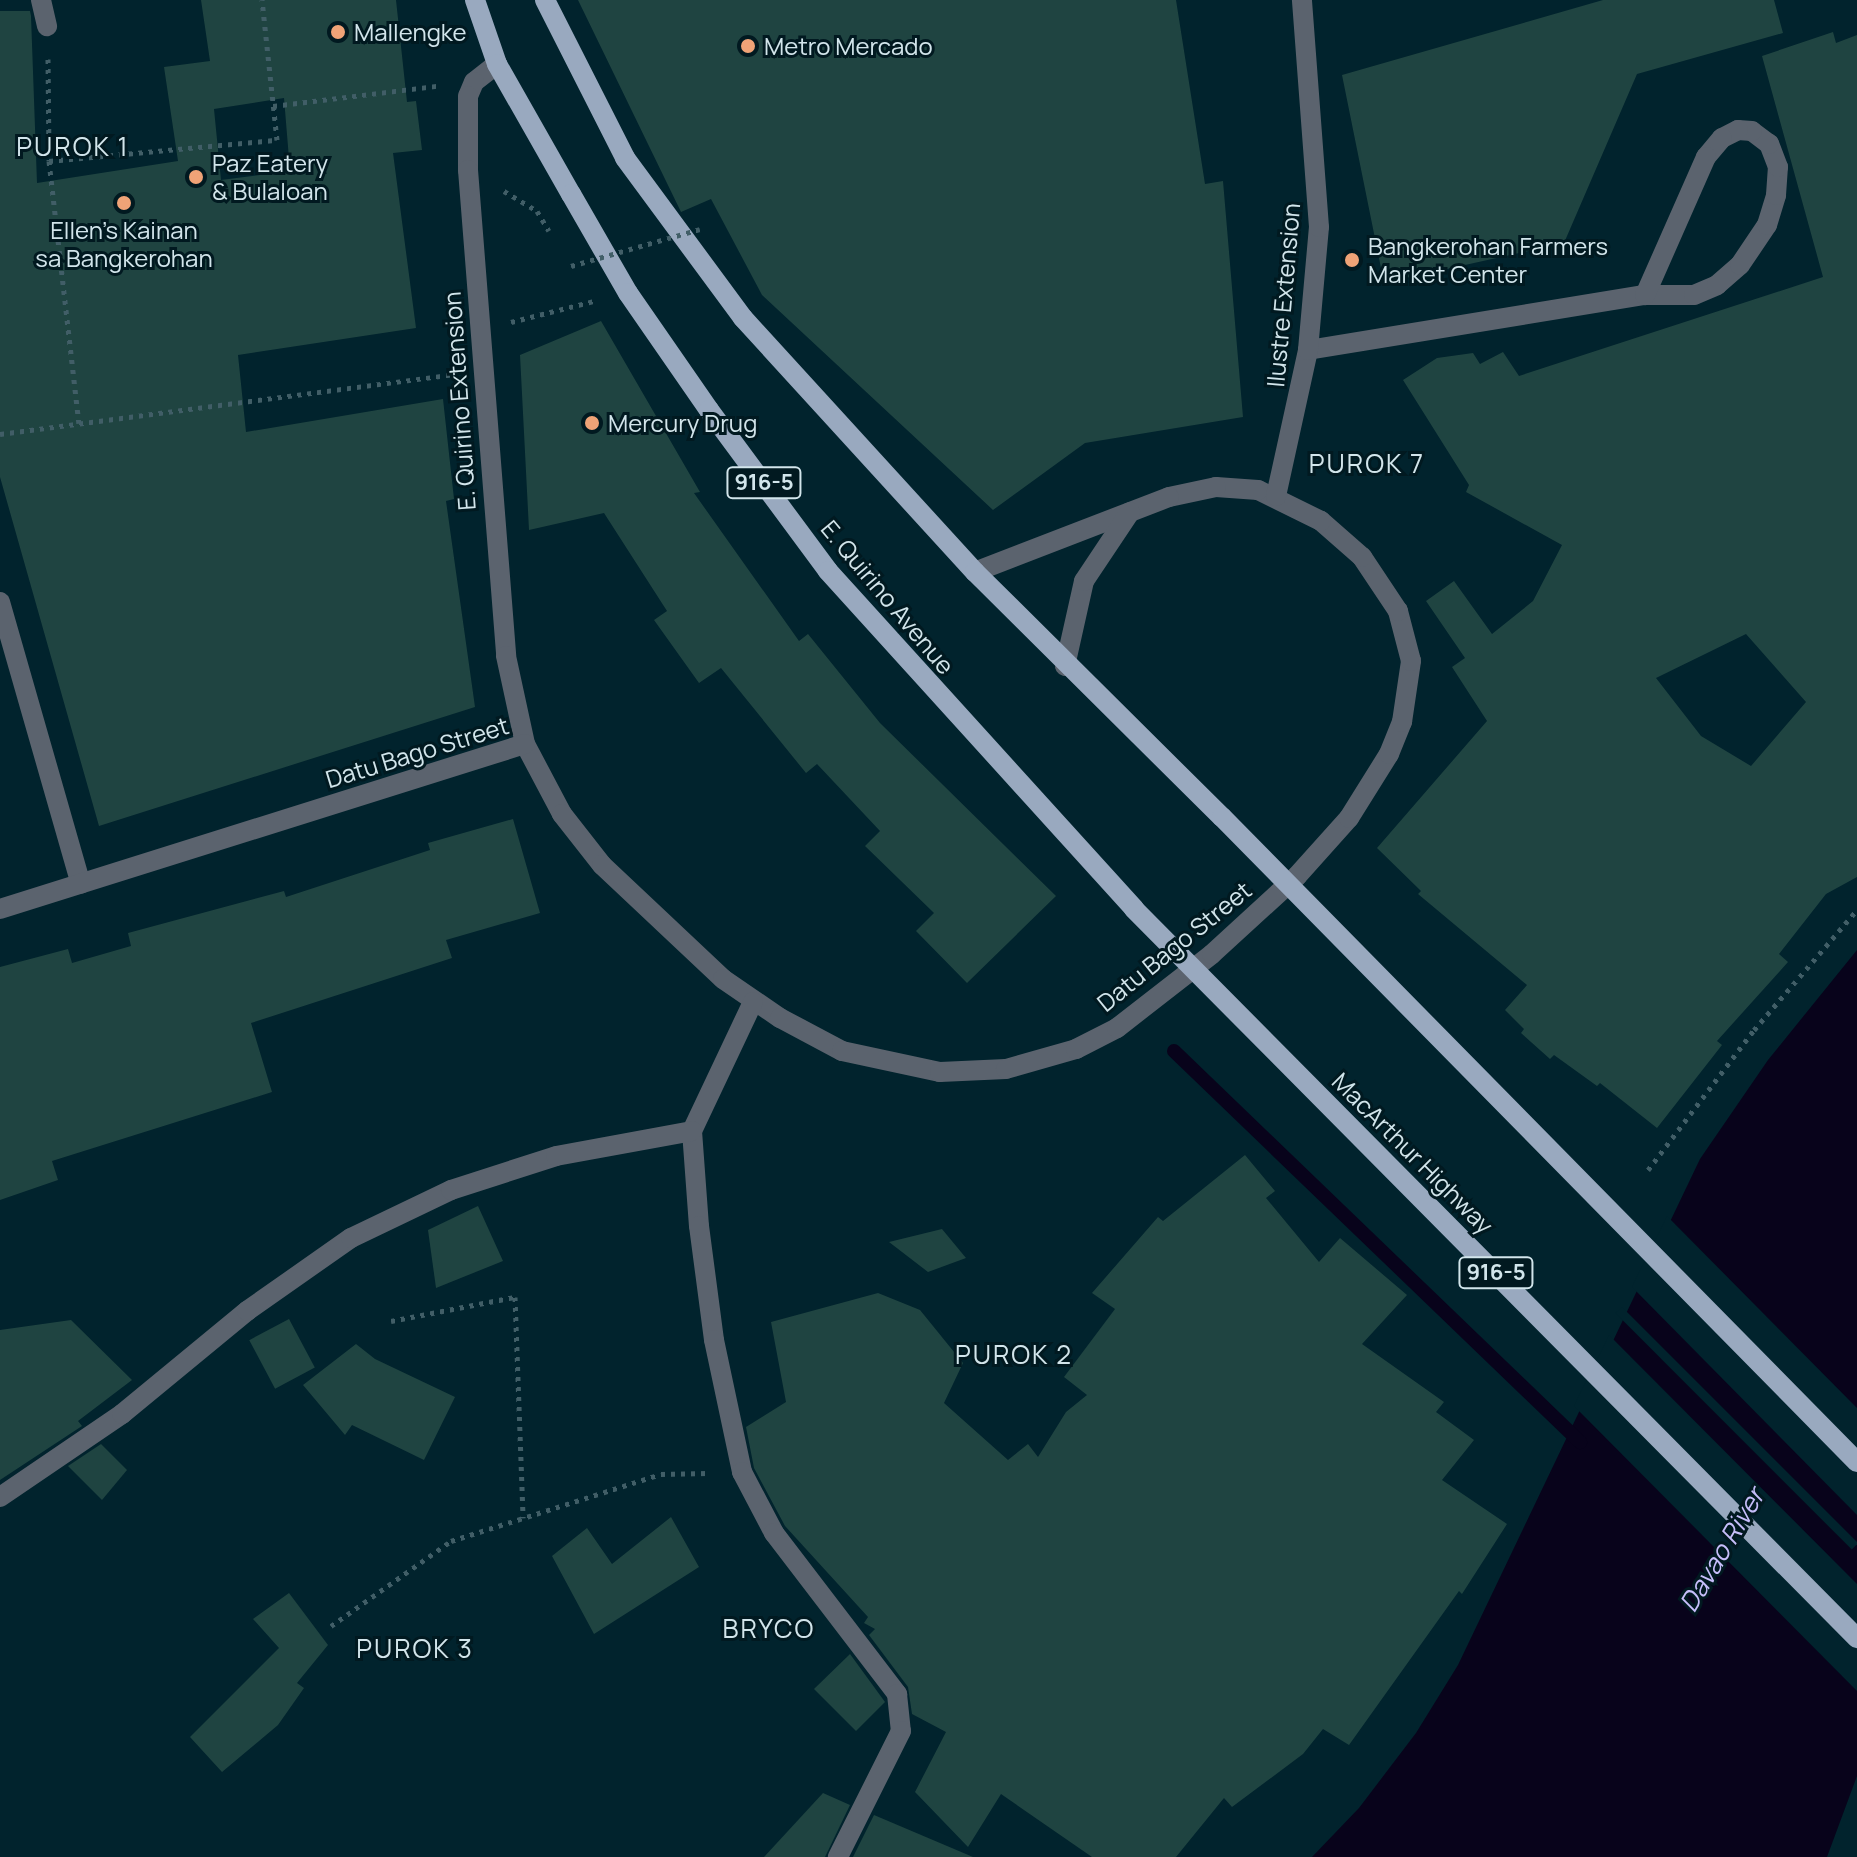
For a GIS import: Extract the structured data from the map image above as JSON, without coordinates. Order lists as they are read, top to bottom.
{
  "streets": {
    "main road": ["916-5", "E. Quirino Avenue", "MacArthur Highway"],
    "street": ["Ilustre Extension", "E. Quirino Extension", "Datu Bago Street"]
  },
  "crossings": [
    ["Ilustre Extension", "Datu Bago Street"],
    ["E. Quirino Extension", "Datu Bago Street"],
    ["E. Quirino Avenue", "MacArthur Highway"]
  ],
  "districts": [
    "PUROK 1",
    "PUROK 7",
    "PUROK 2",
    "BRYCO",
    "PUROK 3"
  ],
  "water": ["Davao River"],
  "places": [
    "Mallengke",
    "Metro Mercado",
    "Paz Eatery & Bulaloan",
    "Ellen's Kainan sa Bangkerohan",
    "Bangkerohan Farmers Market Center",
    "Mercury Drug"
  ]
}
